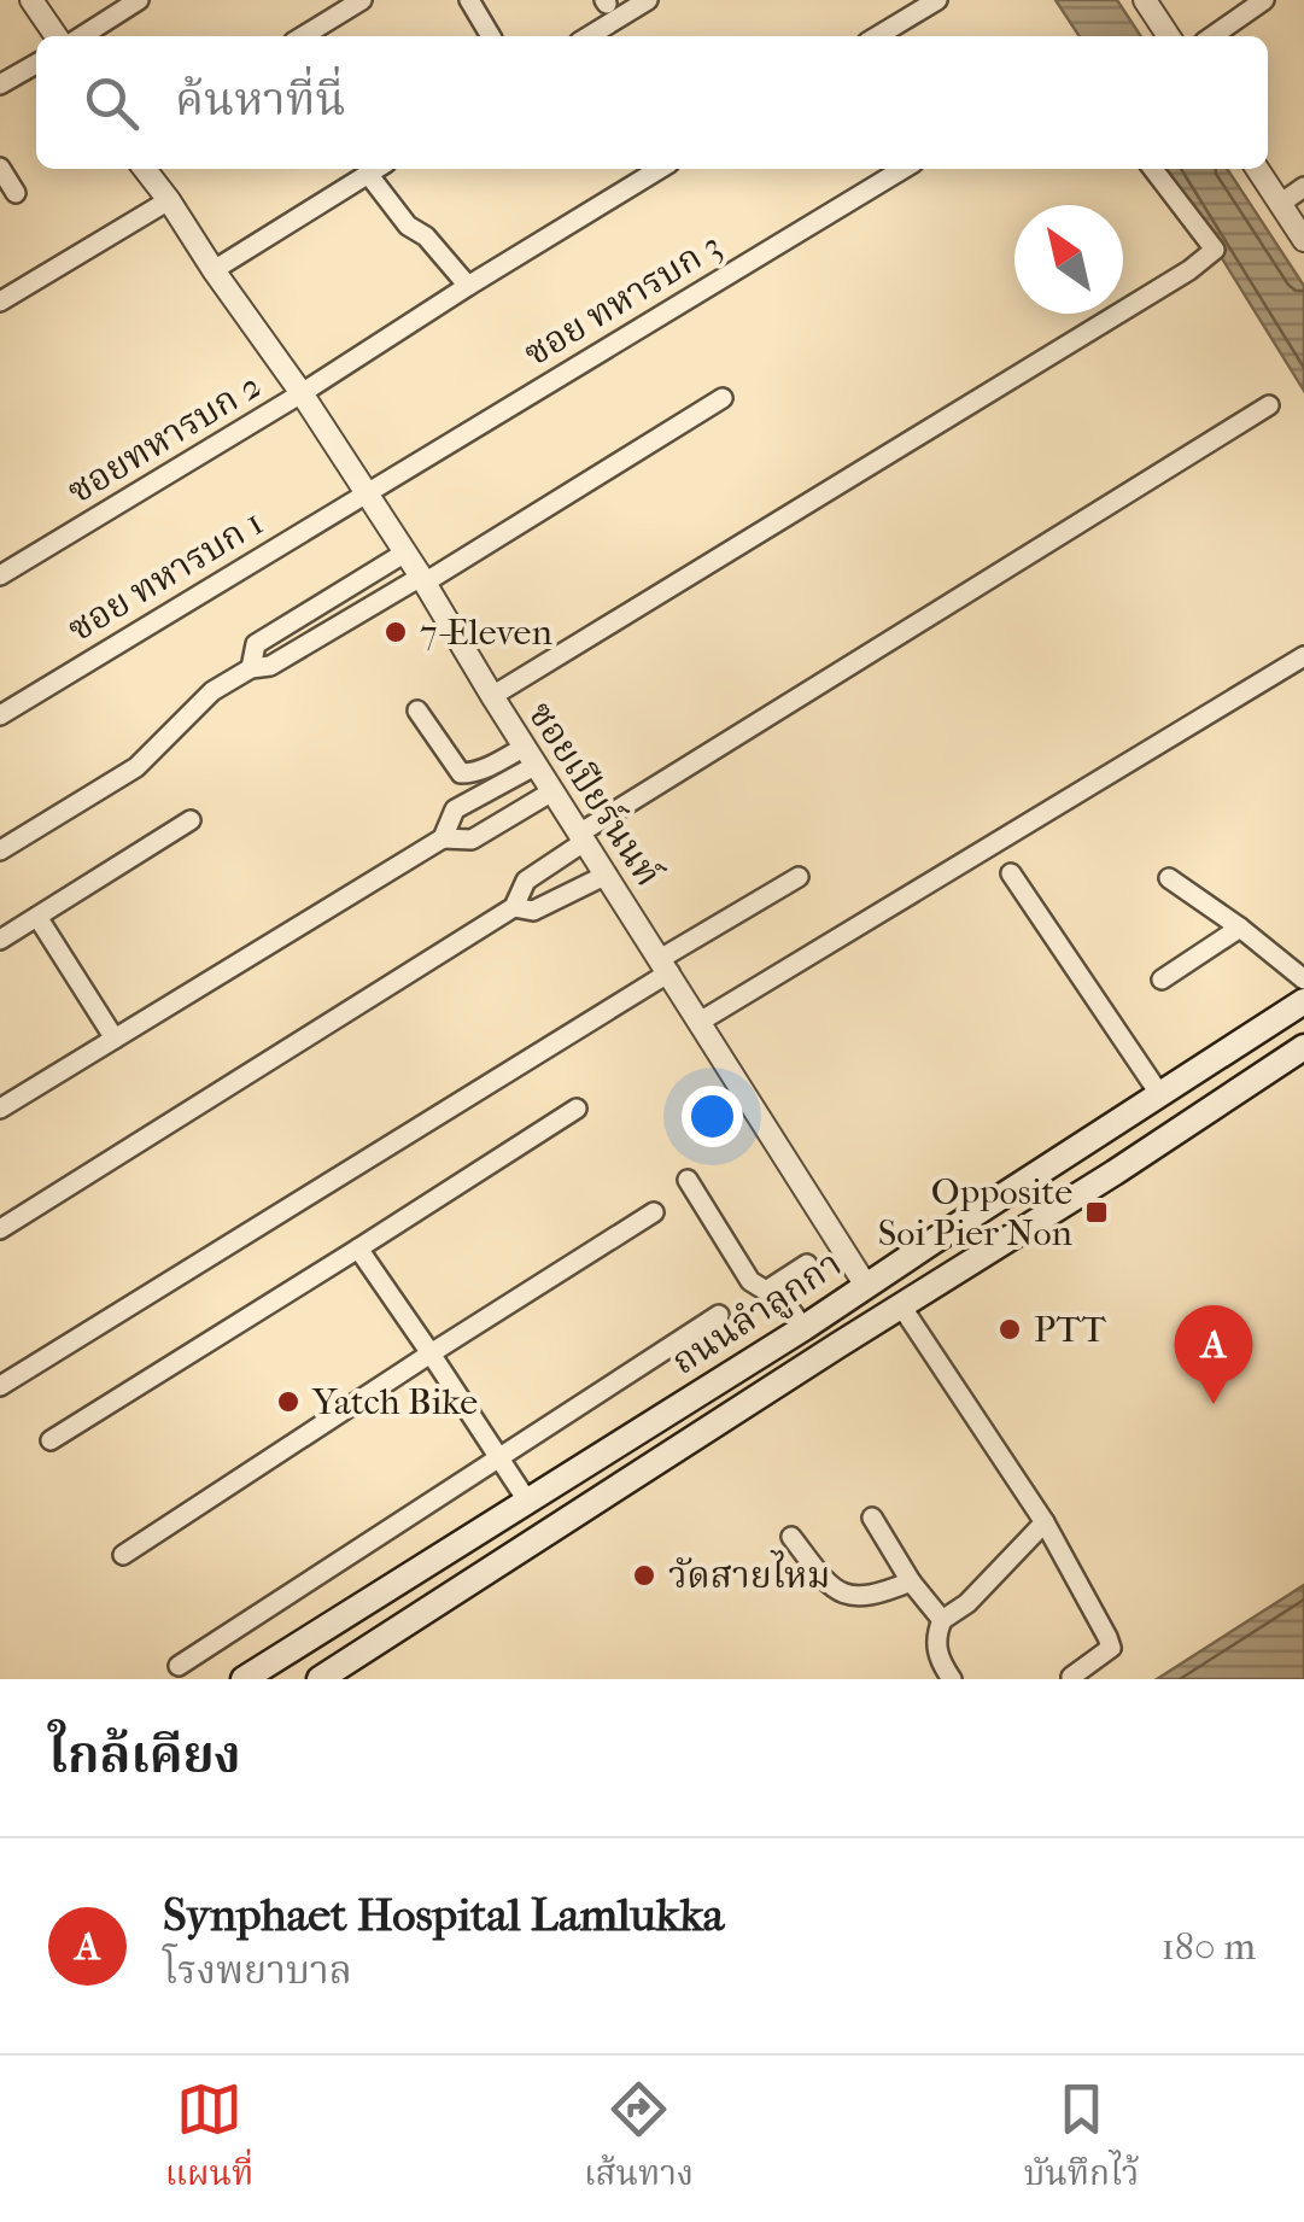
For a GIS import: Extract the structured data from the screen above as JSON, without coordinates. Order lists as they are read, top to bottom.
{
  "streets": {
    "main road": ["ถนนลำลูกกา"],
    "street": [
      "ซอย ทหารบก 3",
      "ซอยทหารบก 2",
      "ซอย ทหารบก 1",
      "ซอยเปียร์นนท์"
    ]
  },
  "crossings": [
    ["ซอย ทหารบก 3", "ซอย ทหารบก 1"],
    ["ซอย ทหารบก 3", "ซอยเปียร์นนท์"],
    ["ซอยทหารบก 2", "ซอยเปียร์นนท์"],
    ["ซอย ทหารบก 1", "ซอยเปียร์นนท์"],
    ["ซอยเปียร์นนท์", "ถนนลำลูกกา"]
  ],
  "places": {
    "other": [
      "7-Eleven",
      "PTT",
      "Yatch Bike",
      "วัดสายไหม"
    ],
    "transit": ["Opposite Soi Pier Non"]
  },
  "north": "top left",
  "page": {
    "search": "ค้นหาที่นี่",
    "pins": "A",
    "heading": "ใกล้เคียง",
    "list": [
      {
        "mark": "A",
        "name": "Synphaet Hospital Lamlukka",
        "note": "โรงพยาบาล",
        "value": "180 m"
      }
    ],
    "nav": ["แผนที่", "เส้นทาง", "บันทึกไว้"]
  }
}
